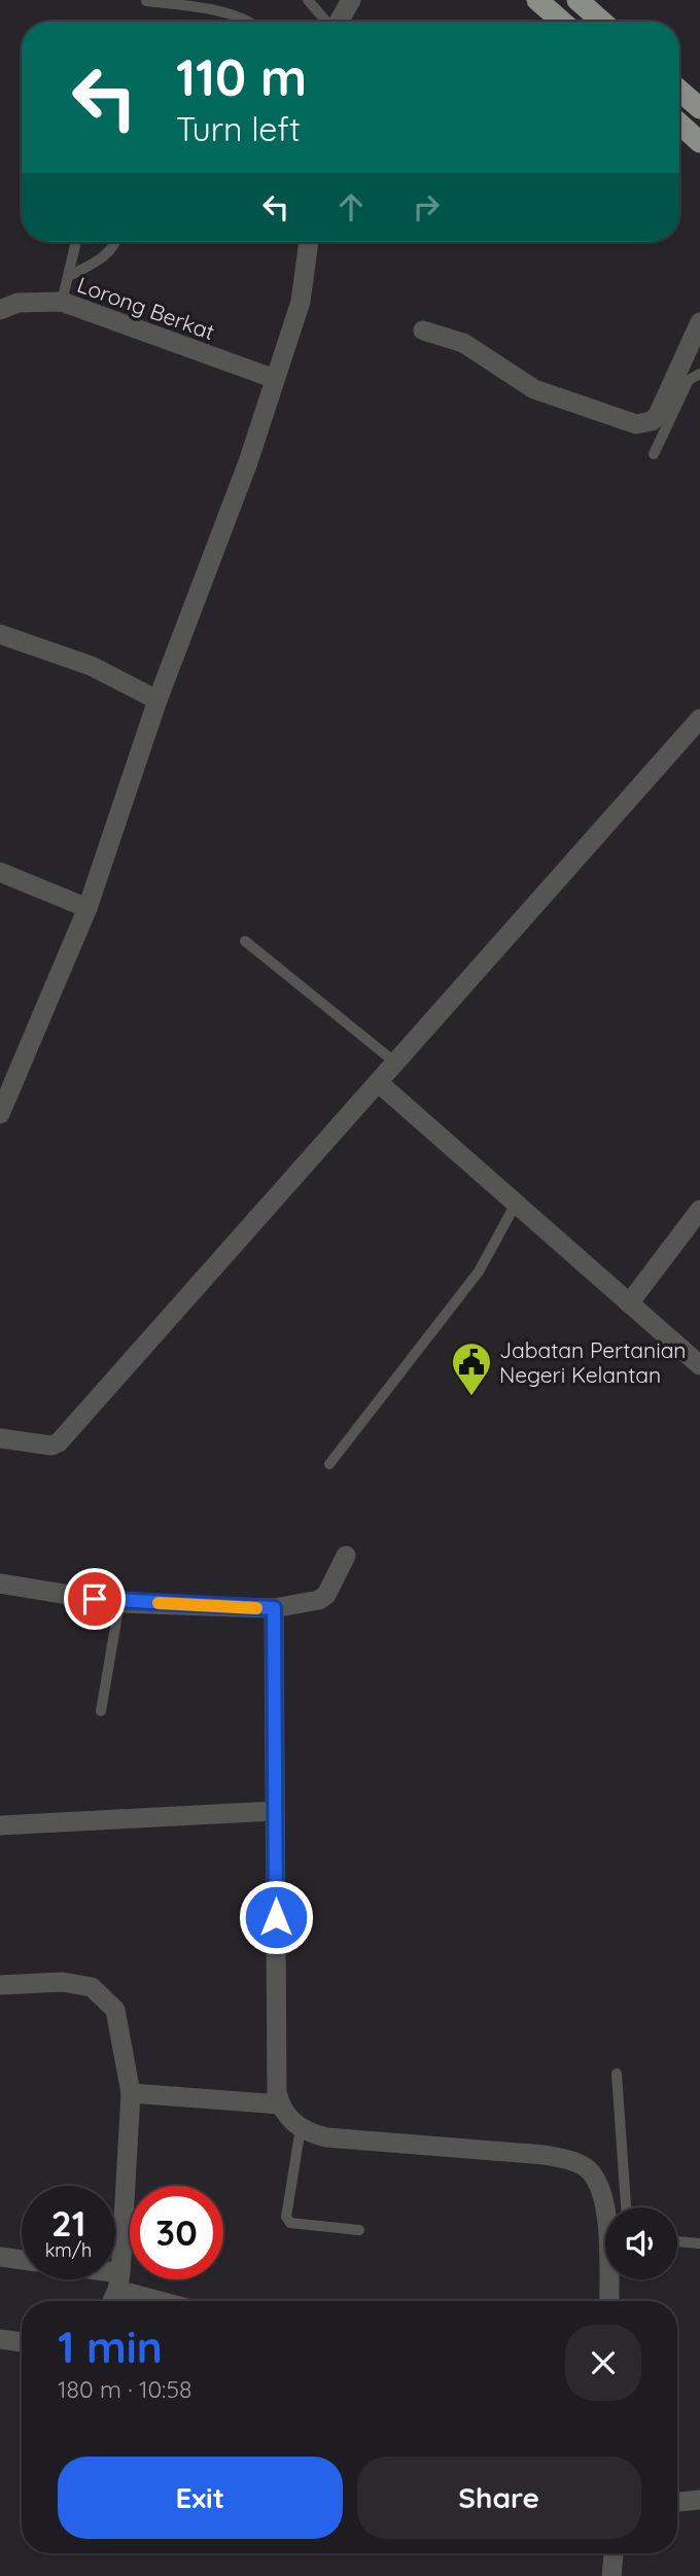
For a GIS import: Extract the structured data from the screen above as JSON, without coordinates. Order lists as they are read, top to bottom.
{
  "streets": {
    "street": ["Lorong Berkat"]
  },
  "places": {
    "public building": ["Jabatan Pertanian Negeri Kelantan"]
  },
  "page": {
    "turn": ["110 m", "Turn left"],
    "speed": "21 km/h",
    "limit": "30",
    "heading": ["1 min", "180 m · 10:58"],
    "buttons": ["Exit", "Share"]
  }
}
